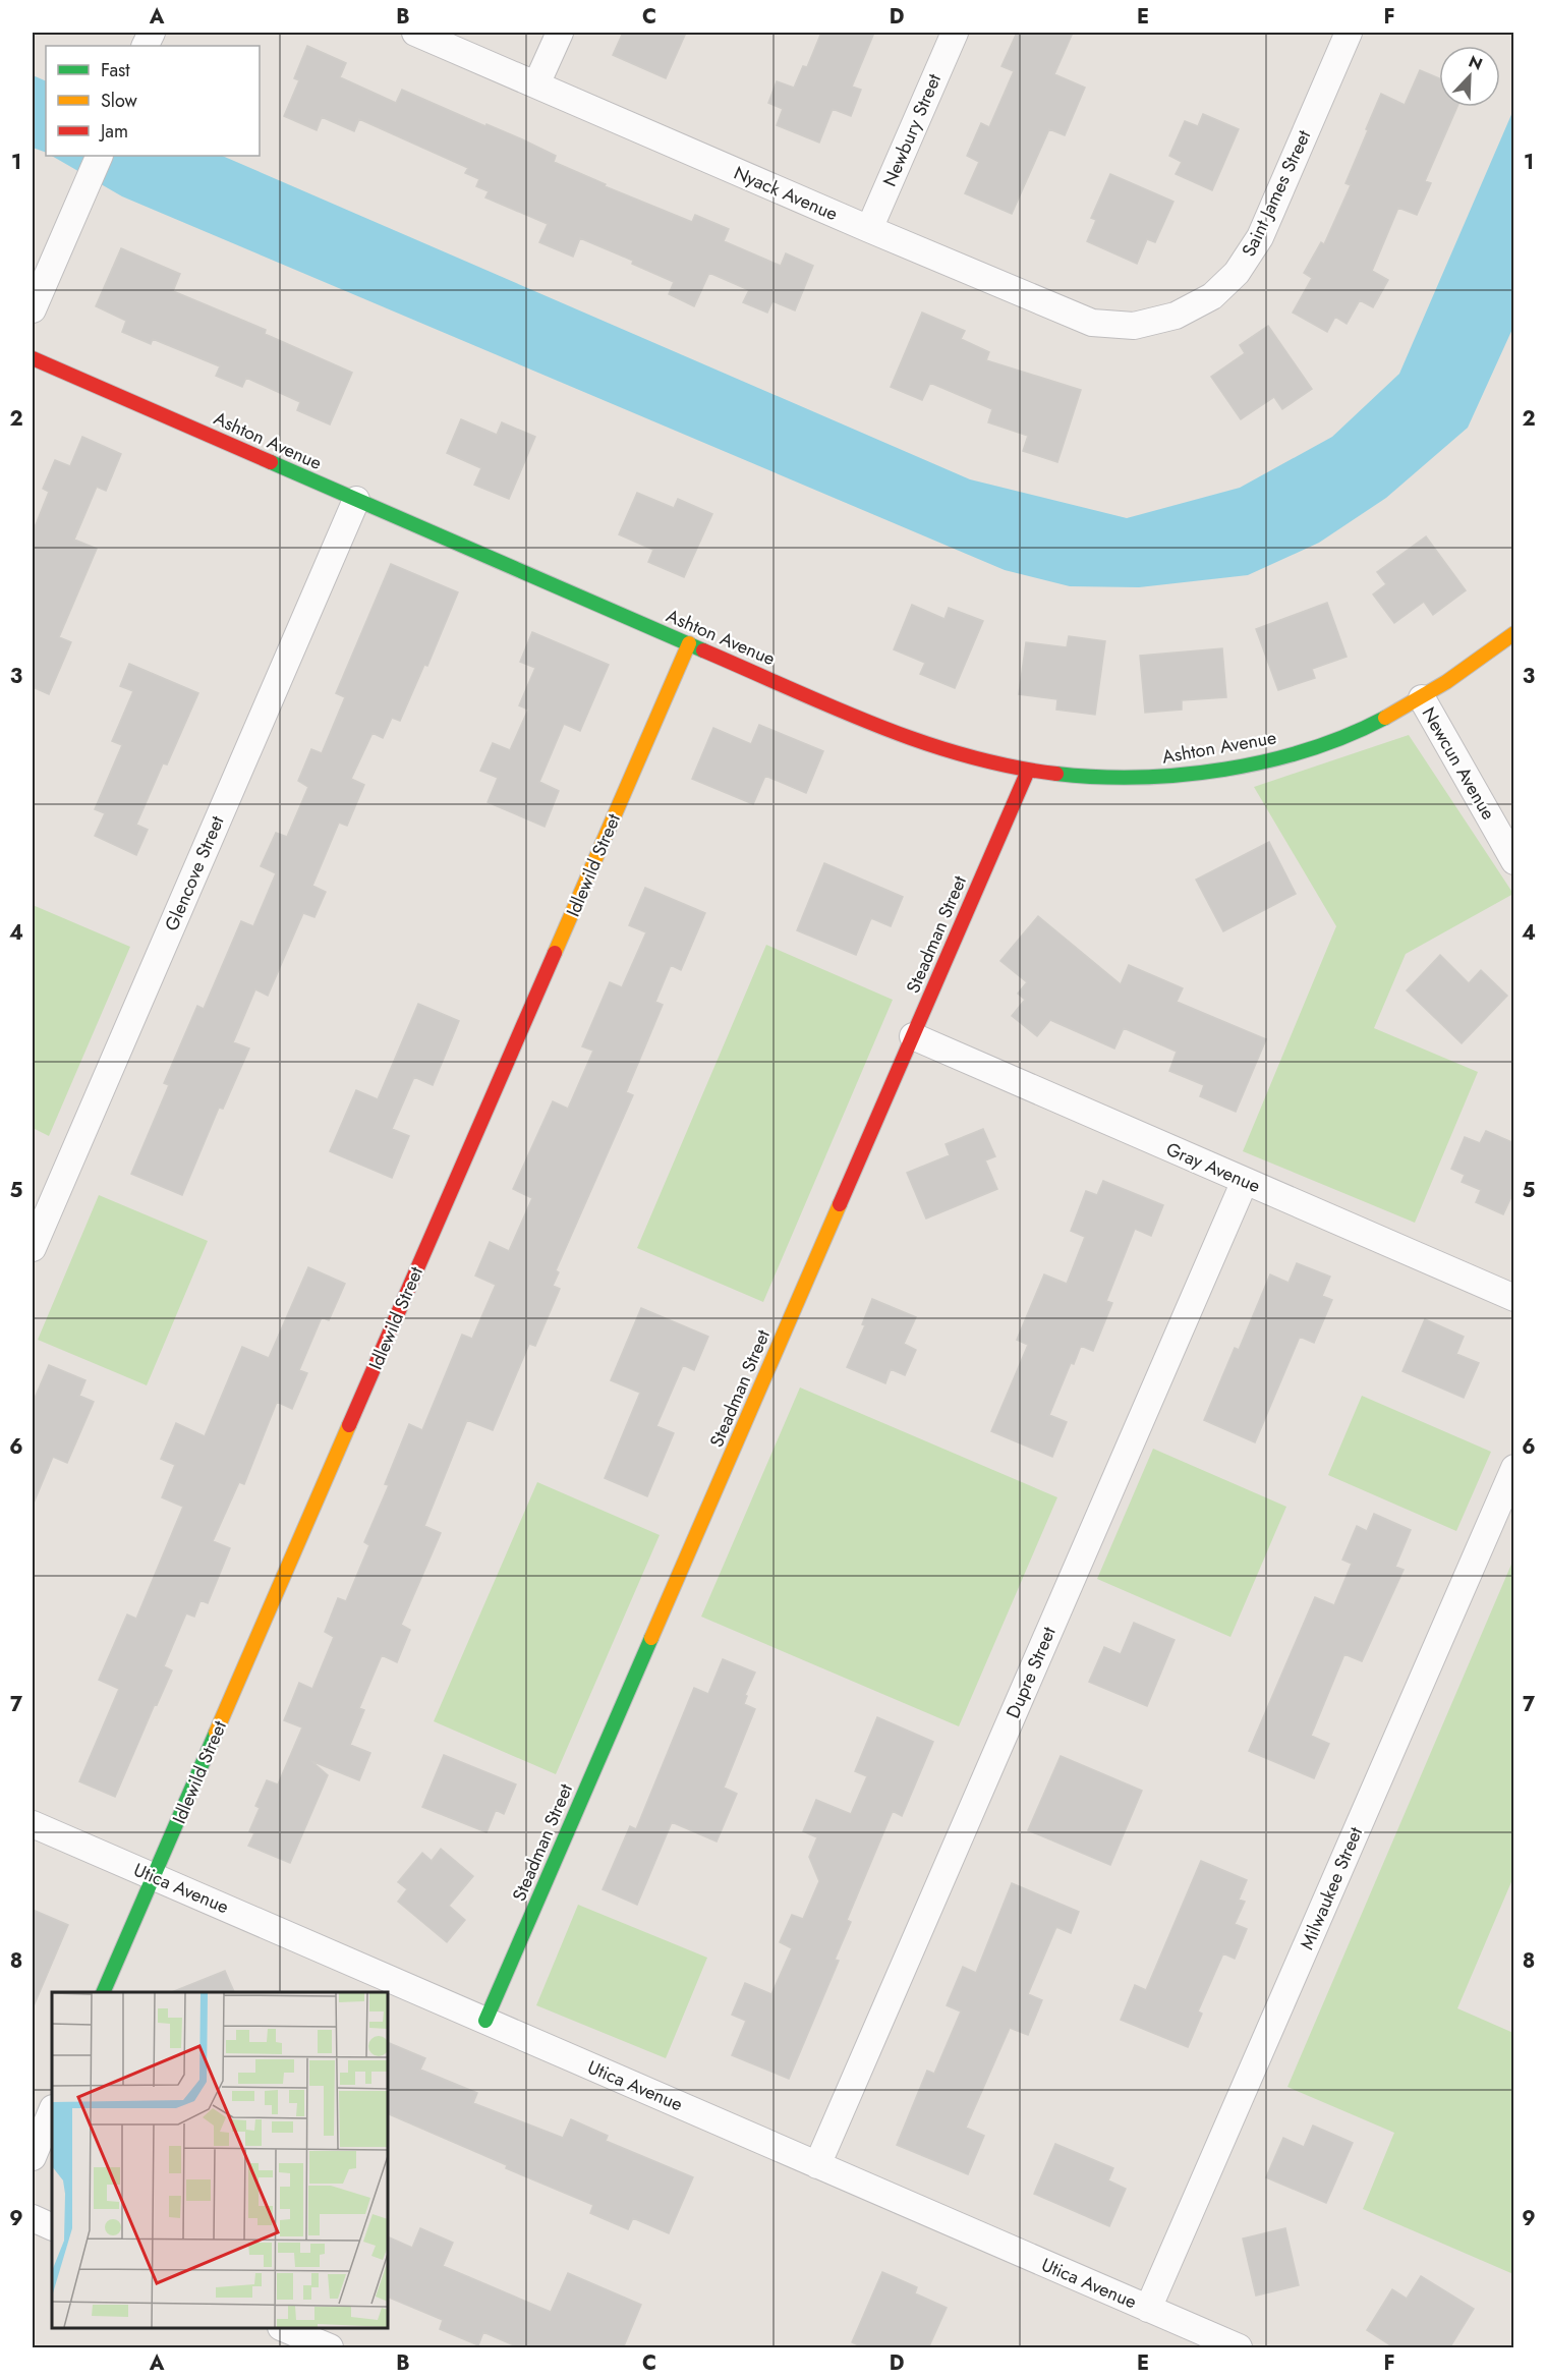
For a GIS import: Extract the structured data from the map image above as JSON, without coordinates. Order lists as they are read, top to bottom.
{
  "streets": {
    "street": [
      "Newbury Street",
      "Nyack Avenue",
      "Saint James Street",
      "Ashton Avenue",
      "Newcun Avenue",
      "Idlewild Street",
      "Glencove Street",
      "Steadman Street",
      "Gray Avenue",
      "Dupre Street",
      "Utica Avenue",
      "Milwaukee Street"
    ]
  },
  "crossings": [
    ["Newbury Street", "Nyack Avenue"],
    ["Nyack Avenue", "Saint James Street"],
    ["Ashton Avenue", "Newcun Avenue"],
    ["Ashton Avenue", "Idlewild Street"],
    ["Ashton Avenue", "Glencove Street"],
    ["Ashton Avenue", "Steadman Street"],
    ["Idlewild Street", "Utica Avenue"],
    ["Steadman Street", "Gray Avenue"],
    ["Steadman Street", "Utica Avenue"],
    ["Gray Avenue", "Dupre Street"],
    ["Dupre Street", "Utica Avenue"],
    ["Utica Avenue", "Milwaukee Street"]
  ],
  "legend": ["Fast", "Slow", "Jam"],
  "north": "top right",
  "grid": {
    "columns": [
      "A",
      "B",
      "C",
      "D",
      "E",
      "F"
    ],
    "rows": [
      "1",
      "2",
      "3",
      "4",
      "5",
      "6",
      "7",
      "8",
      "9"
    ]
  }
}
